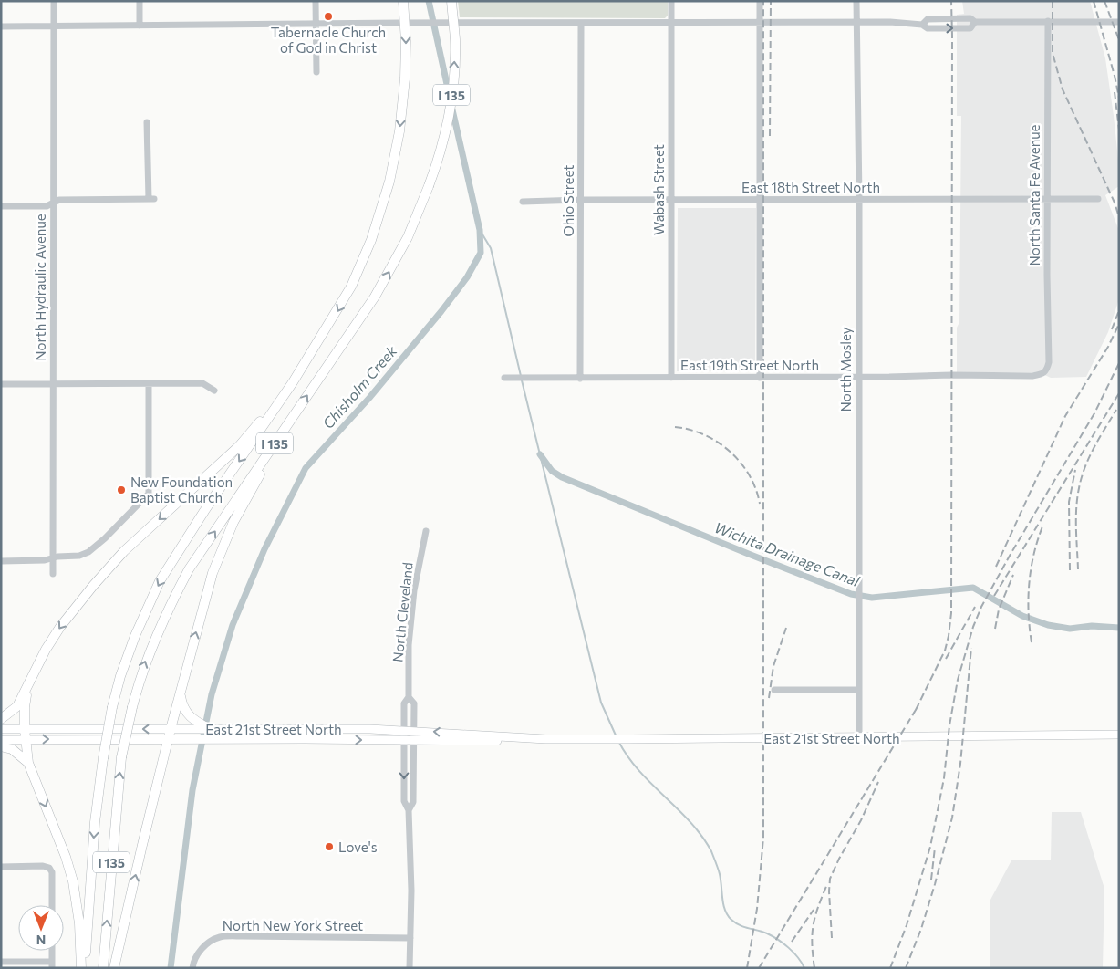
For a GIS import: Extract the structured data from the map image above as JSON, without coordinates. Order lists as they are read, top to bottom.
{
  "streets": {
    "highway": ["I 135"],
    "main road": ["East 21st Street North"],
    "street": [
      "East 18th Street North",
      "Wabash Street",
      "North Santa Fe Avenue",
      "Ohio Street",
      "North Hydraulic Avenue",
      "East 19th Street North",
      "North Mosley",
      "North Cleveland",
      "North New York Street"
    ]
  },
  "crossings": [
    ["East 18th Street North", "Wabash Street"],
    ["East 18th Street North", "North Santa Fe Avenue"],
    ["East 18th Street North", "Ohio Street"],
    ["East 18th Street North", "North Mosley"],
    ["Wabash Street", "East 19th Street North"],
    ["North Santa Fe Avenue", "East 19th Street North"],
    ["Ohio Street", "East 19th Street North"],
    ["East 19th Street North", "North Mosley"],
    ["North Mosley", "East 21st Street North"],
    ["North Cleveland", "East 21st Street North"],
    ["North Cleveland", "North New York Street"]
  ],
  "water": ["Chisholm Creek", "Wichita Drainage Canal"],
  "places": ["Tabernacle Church of God in Christ", "New Foundation Baptist Church", "Love's"],
  "north": "bottom"
}
